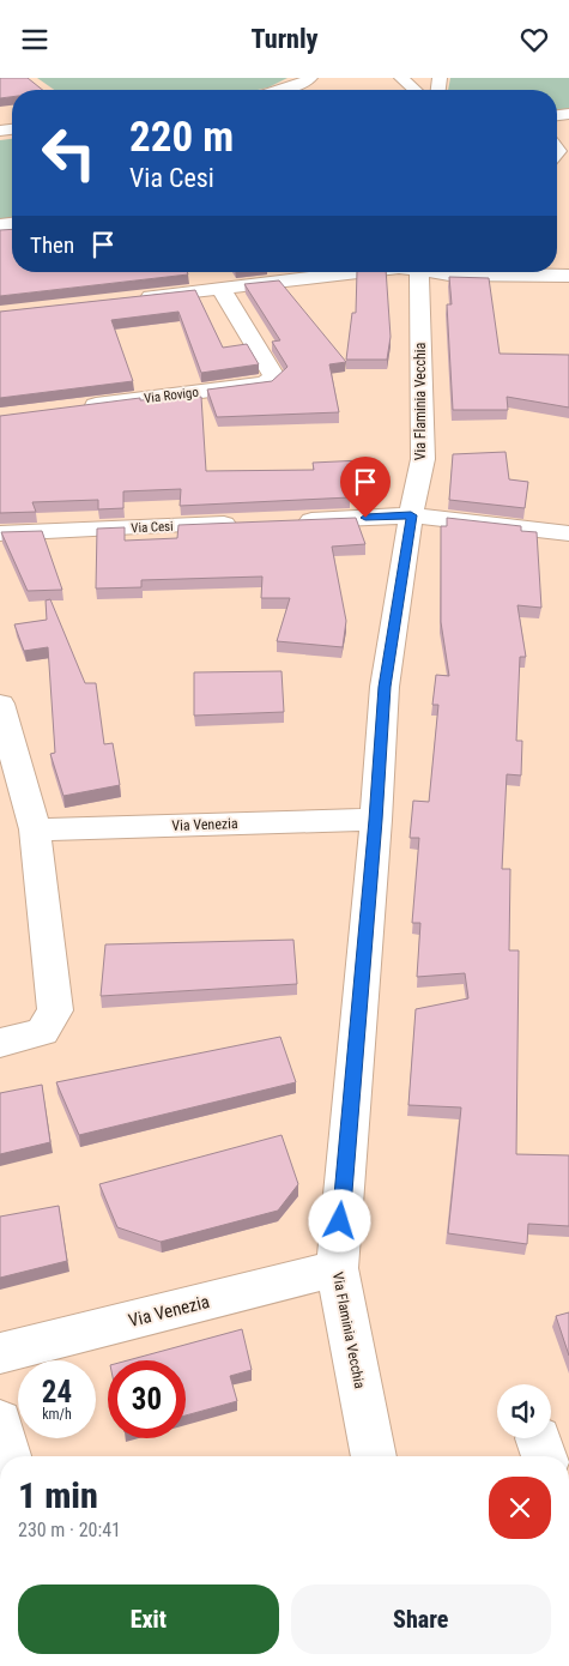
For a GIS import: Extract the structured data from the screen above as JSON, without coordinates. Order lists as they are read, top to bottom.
{
  "streets": {
    "street": [
      "Via Rovigo",
      "Via Flaminia Vecchia",
      "Via Cesi",
      "Via Venezia"
    ]
  },
  "crossings": [
    ["Via Flaminia Vecchia", "Via Venezia"]
  ],
  "page": {
    "header": "Turnly",
    "turn": ["220 m", "Via Cesi"],
    "then": "Then",
    "speed": "24 km/h",
    "limit": "30",
    "heading": ["1 min", "230 m · 20:41"],
    "buttons": ["Exit", "Share"]
  }
}
